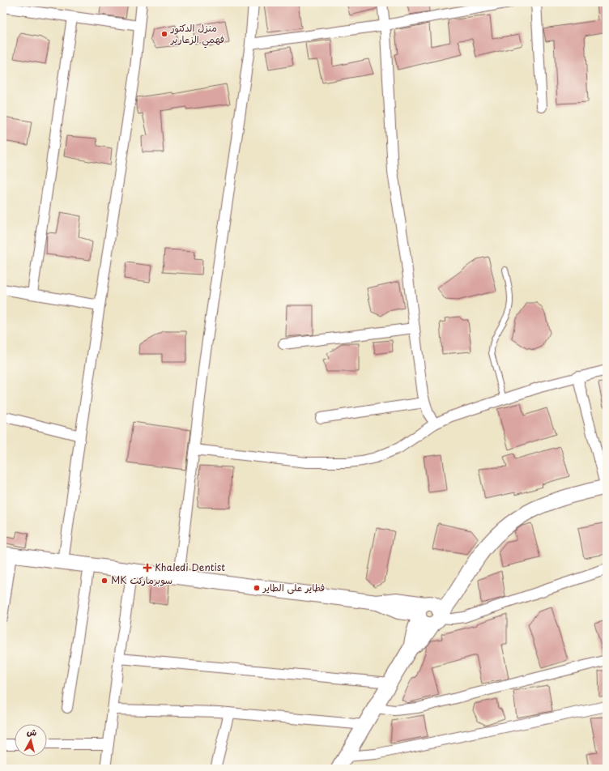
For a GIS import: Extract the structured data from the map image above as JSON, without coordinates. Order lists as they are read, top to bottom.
{
  "places": {
    "other": ["منزل الدكتور فهمي الزعارير", "MK سوبرماركت", "فطاير على الطاير"],
    "health": ["Khaledi Dentist"]
  },
  "north": "top"
}
